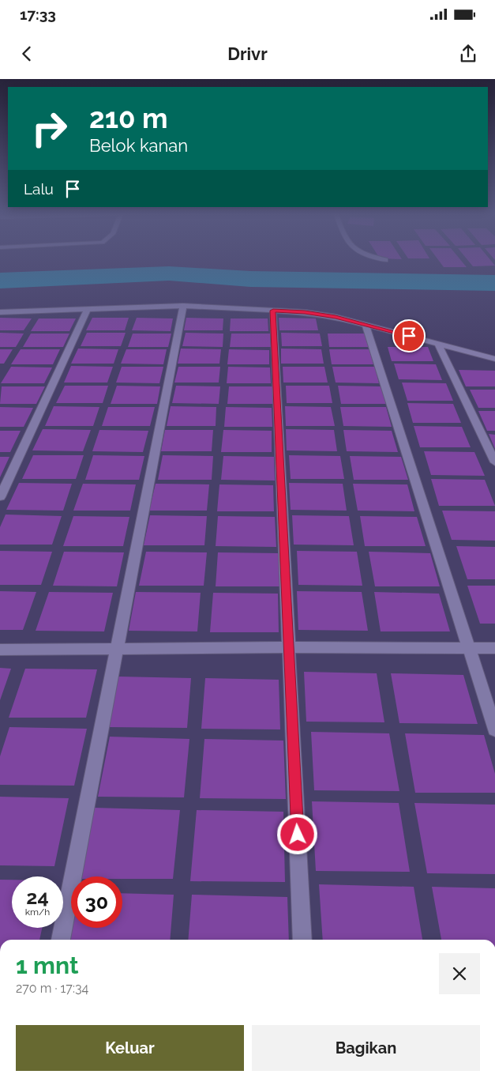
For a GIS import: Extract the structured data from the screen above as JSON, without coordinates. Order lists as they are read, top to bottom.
{
  "page": {
    "status": "17:33",
    "header": "Drivr",
    "turn": ["210 m", "Belok kanan"],
    "then": "Lalu",
    "speed": "24 km/h",
    "limit": "30",
    "heading": ["1 mnt", "270 m · 17:34"],
    "buttons": ["Keluar", "Bagikan"]
  }
}
